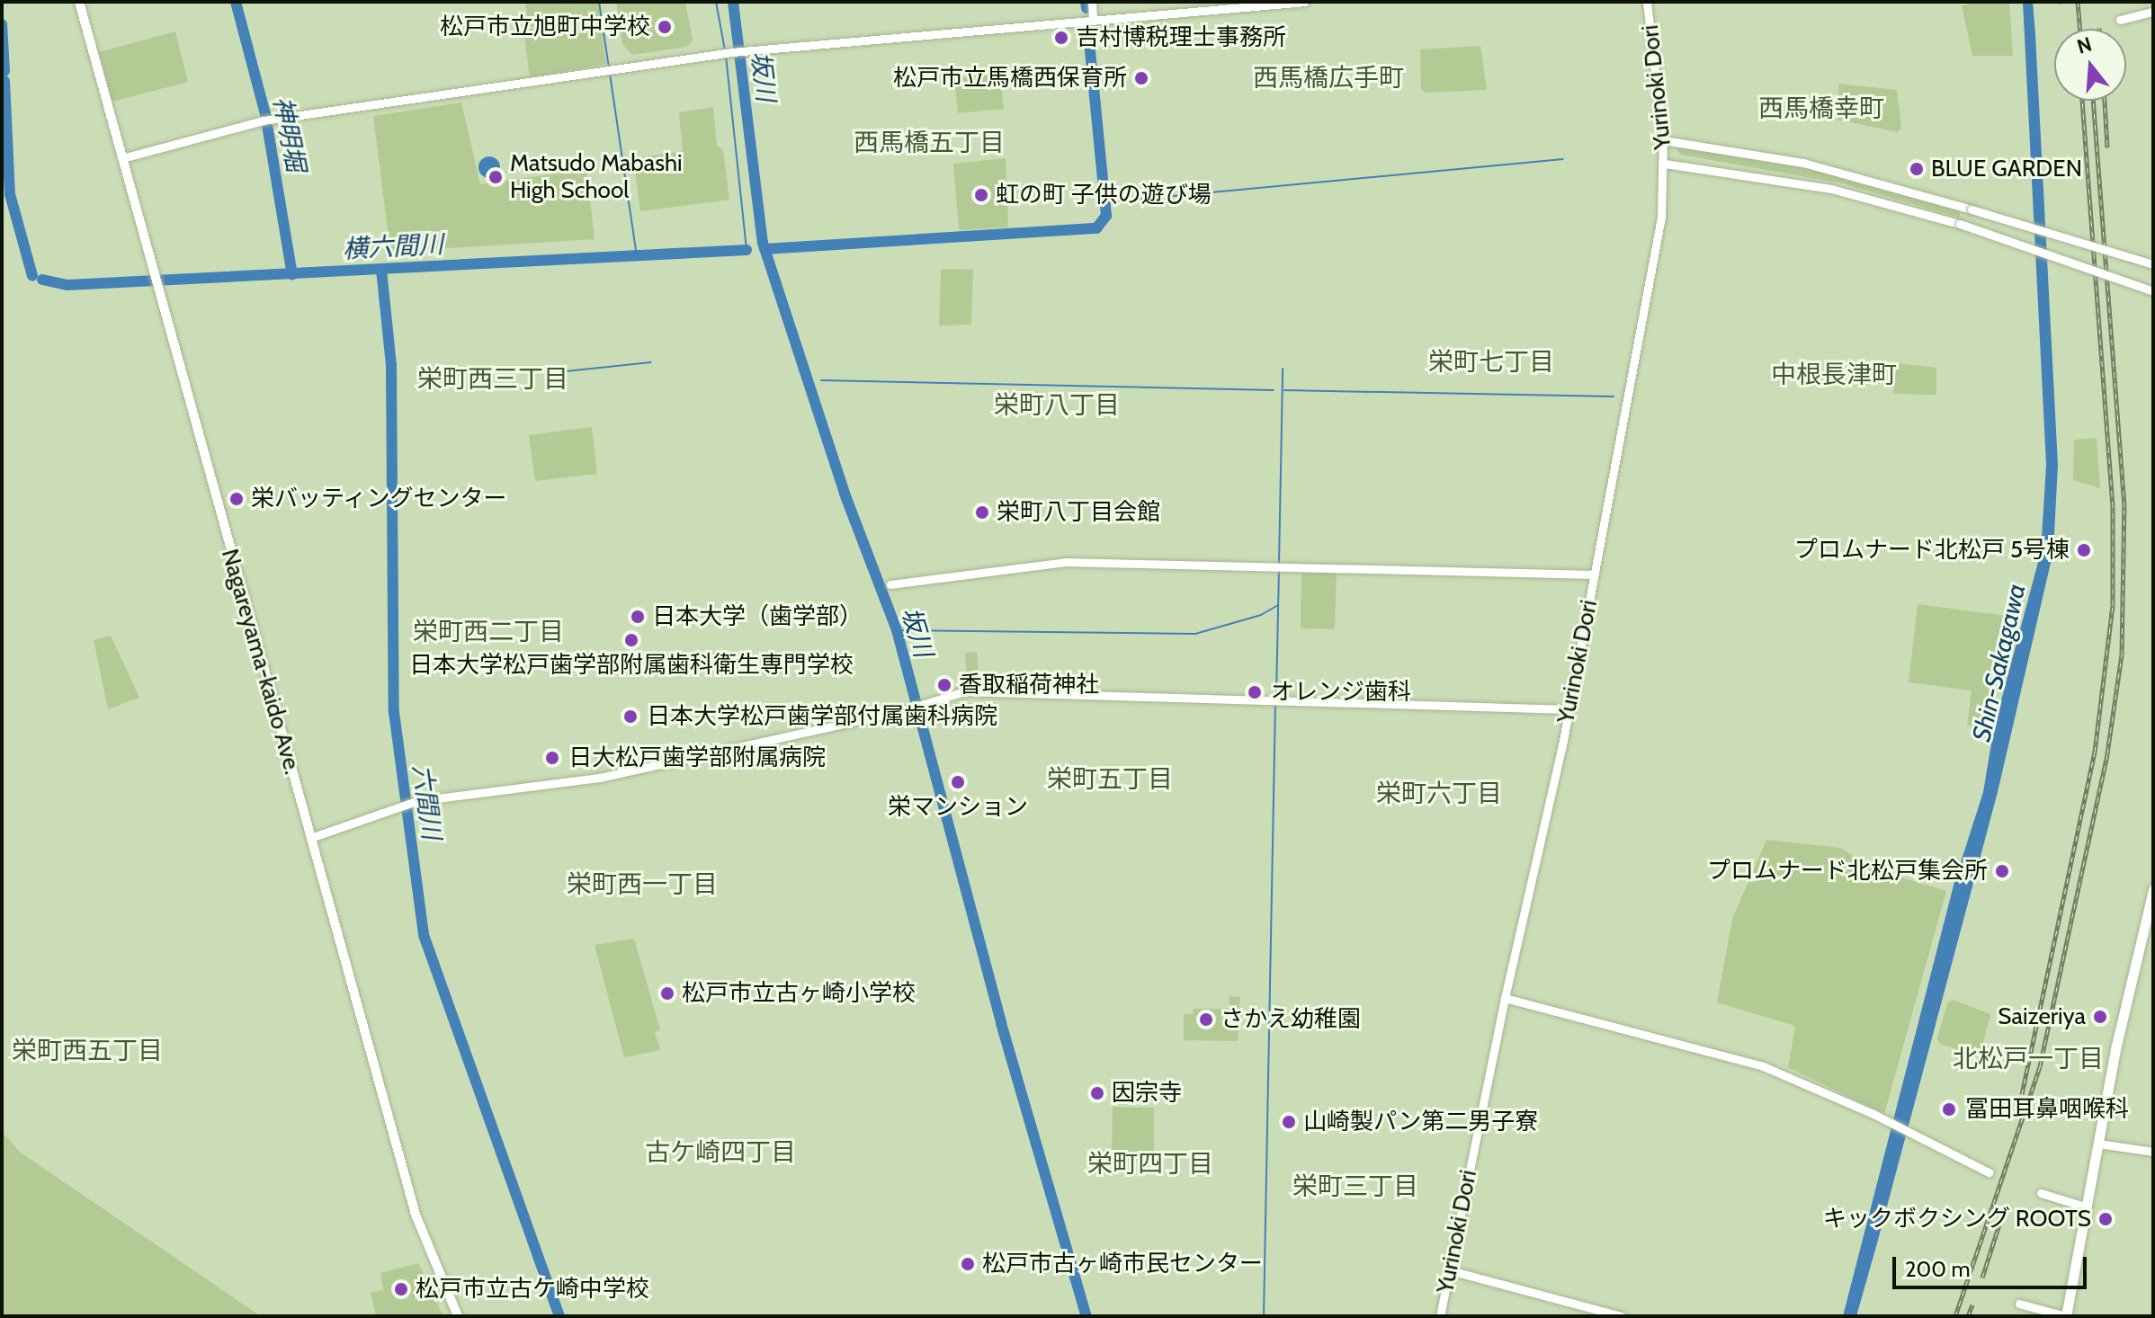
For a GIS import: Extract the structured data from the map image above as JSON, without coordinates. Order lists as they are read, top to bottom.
{
  "streets": {
    "main road": ["Nagareyama-kaido Ave."],
    "street": ["Yurinoki Dori"]
  },
  "districts": [
    "西馬橋広手町",
    "西馬橋幸町",
    "西馬橋五丁目",
    "栄町七丁目",
    "中根長津町",
    "栄町西三丁目",
    "栄町八丁目",
    "栄町西二丁目",
    "栄町五丁目",
    "栄町六丁目",
    "栄町西一丁目",
    "栄町西五丁目",
    "北松戸一丁目",
    "古ケ崎四丁目",
    "栄町四丁目",
    "栄町三丁目"
  ],
  "water": [
    "坂川",
    "神明堀",
    "横六間川",
    "Shin-Sakagawa",
    "六間川"
  ],
  "places": [
    "松戸市立旭町中学校",
    "吉村博税理士事務所",
    "松戸市立馬橋西保育所",
    "BLUE GARDEN",
    "Matsudo Mabashi High School",
    "虹の町 子供の遊び場",
    "栄バッティングセンター",
    "栄町八丁目会館",
    "プロムナード北松戸 5号棟",
    "日本大学（歯学部）",
    "日本大学松戸歯学部附属歯科衛生専門学校",
    "香取稲荷神社",
    "オレンジ歯科",
    "日本大学松戸歯学部付属歯科病院",
    "日大松戸歯学部附属病院",
    "栄マンション",
    "プロムナード北松戸集会所",
    "松戸市立古ヶ崎小学校",
    "Saizeriya",
    "さかえ幼稚園",
    "因宗寺",
    "冨田耳鼻咽喉科",
    "山崎製パン第二男子寮",
    "キックボクシング ROOTS",
    "松戸市古ヶ崎市民センター",
    "松戸市立古ケ崎中学校"
  ],
  "scale_bar": "200 m",
  "north": "top"
}
